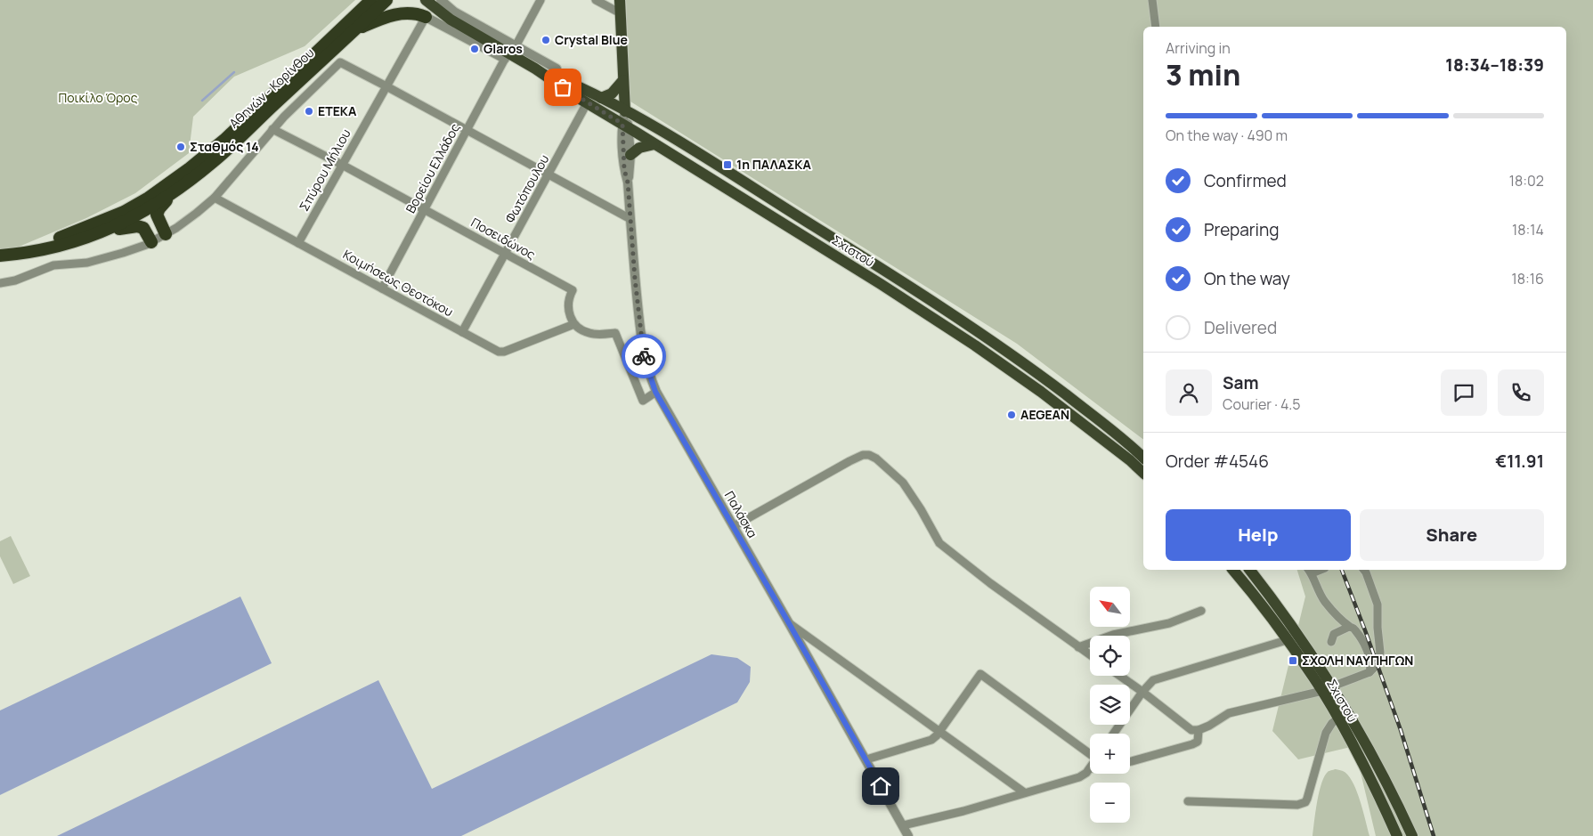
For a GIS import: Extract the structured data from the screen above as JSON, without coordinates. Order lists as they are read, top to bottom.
{
  "streets": {
    "highway": ["Αθηνών - Κορίνθου"],
    "main road": ["Σχιστού"],
    "street": [
      "Βορείου Ελλάδος",
      "Σπύρου Μήλιου",
      "Φωτόπουλου",
      "Ποσειδώνος",
      "Κοιμήσεως Θεοτόκου",
      "Παλάσκα"
    ]
  },
  "crossings": [
    ["Βορείου Ελλάδος", "Ποσειδώνος"],
    ["Βορείου Ελλάδος", "Κοιμήσεως Θεοτόκου"],
    ["Σπύρου Μήλιου", "Ποσειδώνος"],
    ["Σπύρου Μήλιου", "Κοιμήσεως Θεοτόκου"],
    ["Φωτόπουλου", "Ποσειδώνος"],
    ["Φωτόπουλου", "Σχιστού"],
    ["Φωτόπουλου", "Κοιμήσεως Θεοτόκου"],
    ["Ποσειδώνος", "Κοιμήσεως Θεοτόκου"],
    ["Σχιστού", "Παλάσκα"]
  ],
  "parks": ["Ποικίλο Όρος"],
  "places": {
    "other": [
      "Crystal Blue",
      "Glaros",
      "ETEKA",
      "Σταθμός 14",
      "AEGEAN"
    ],
    "transit": ["1η ΠΑΛΑΣΚΑ", "ΣΧΟΛΗ ΝΑΥΠΗΓΩΝ"]
  },
  "north": "top left",
  "page": {
    "heading": ["3 min", "Arriving in", "18:34–18:39"],
    "panel": [
      "Sam",
      "Courier · 4.5",
      "Order #4546",
      "€11.91"
    ],
    "bar": "On the way · 490 m",
    "list": [
      ["Confirmed", "18:02"],
      ["Preparing", "18:14"],
      ["On the way", "18:16"],
      "Delivered"
    ],
    "buttons": ["Help", "Share"],
    "map_buttons": ["+", "−"]
  }
}
